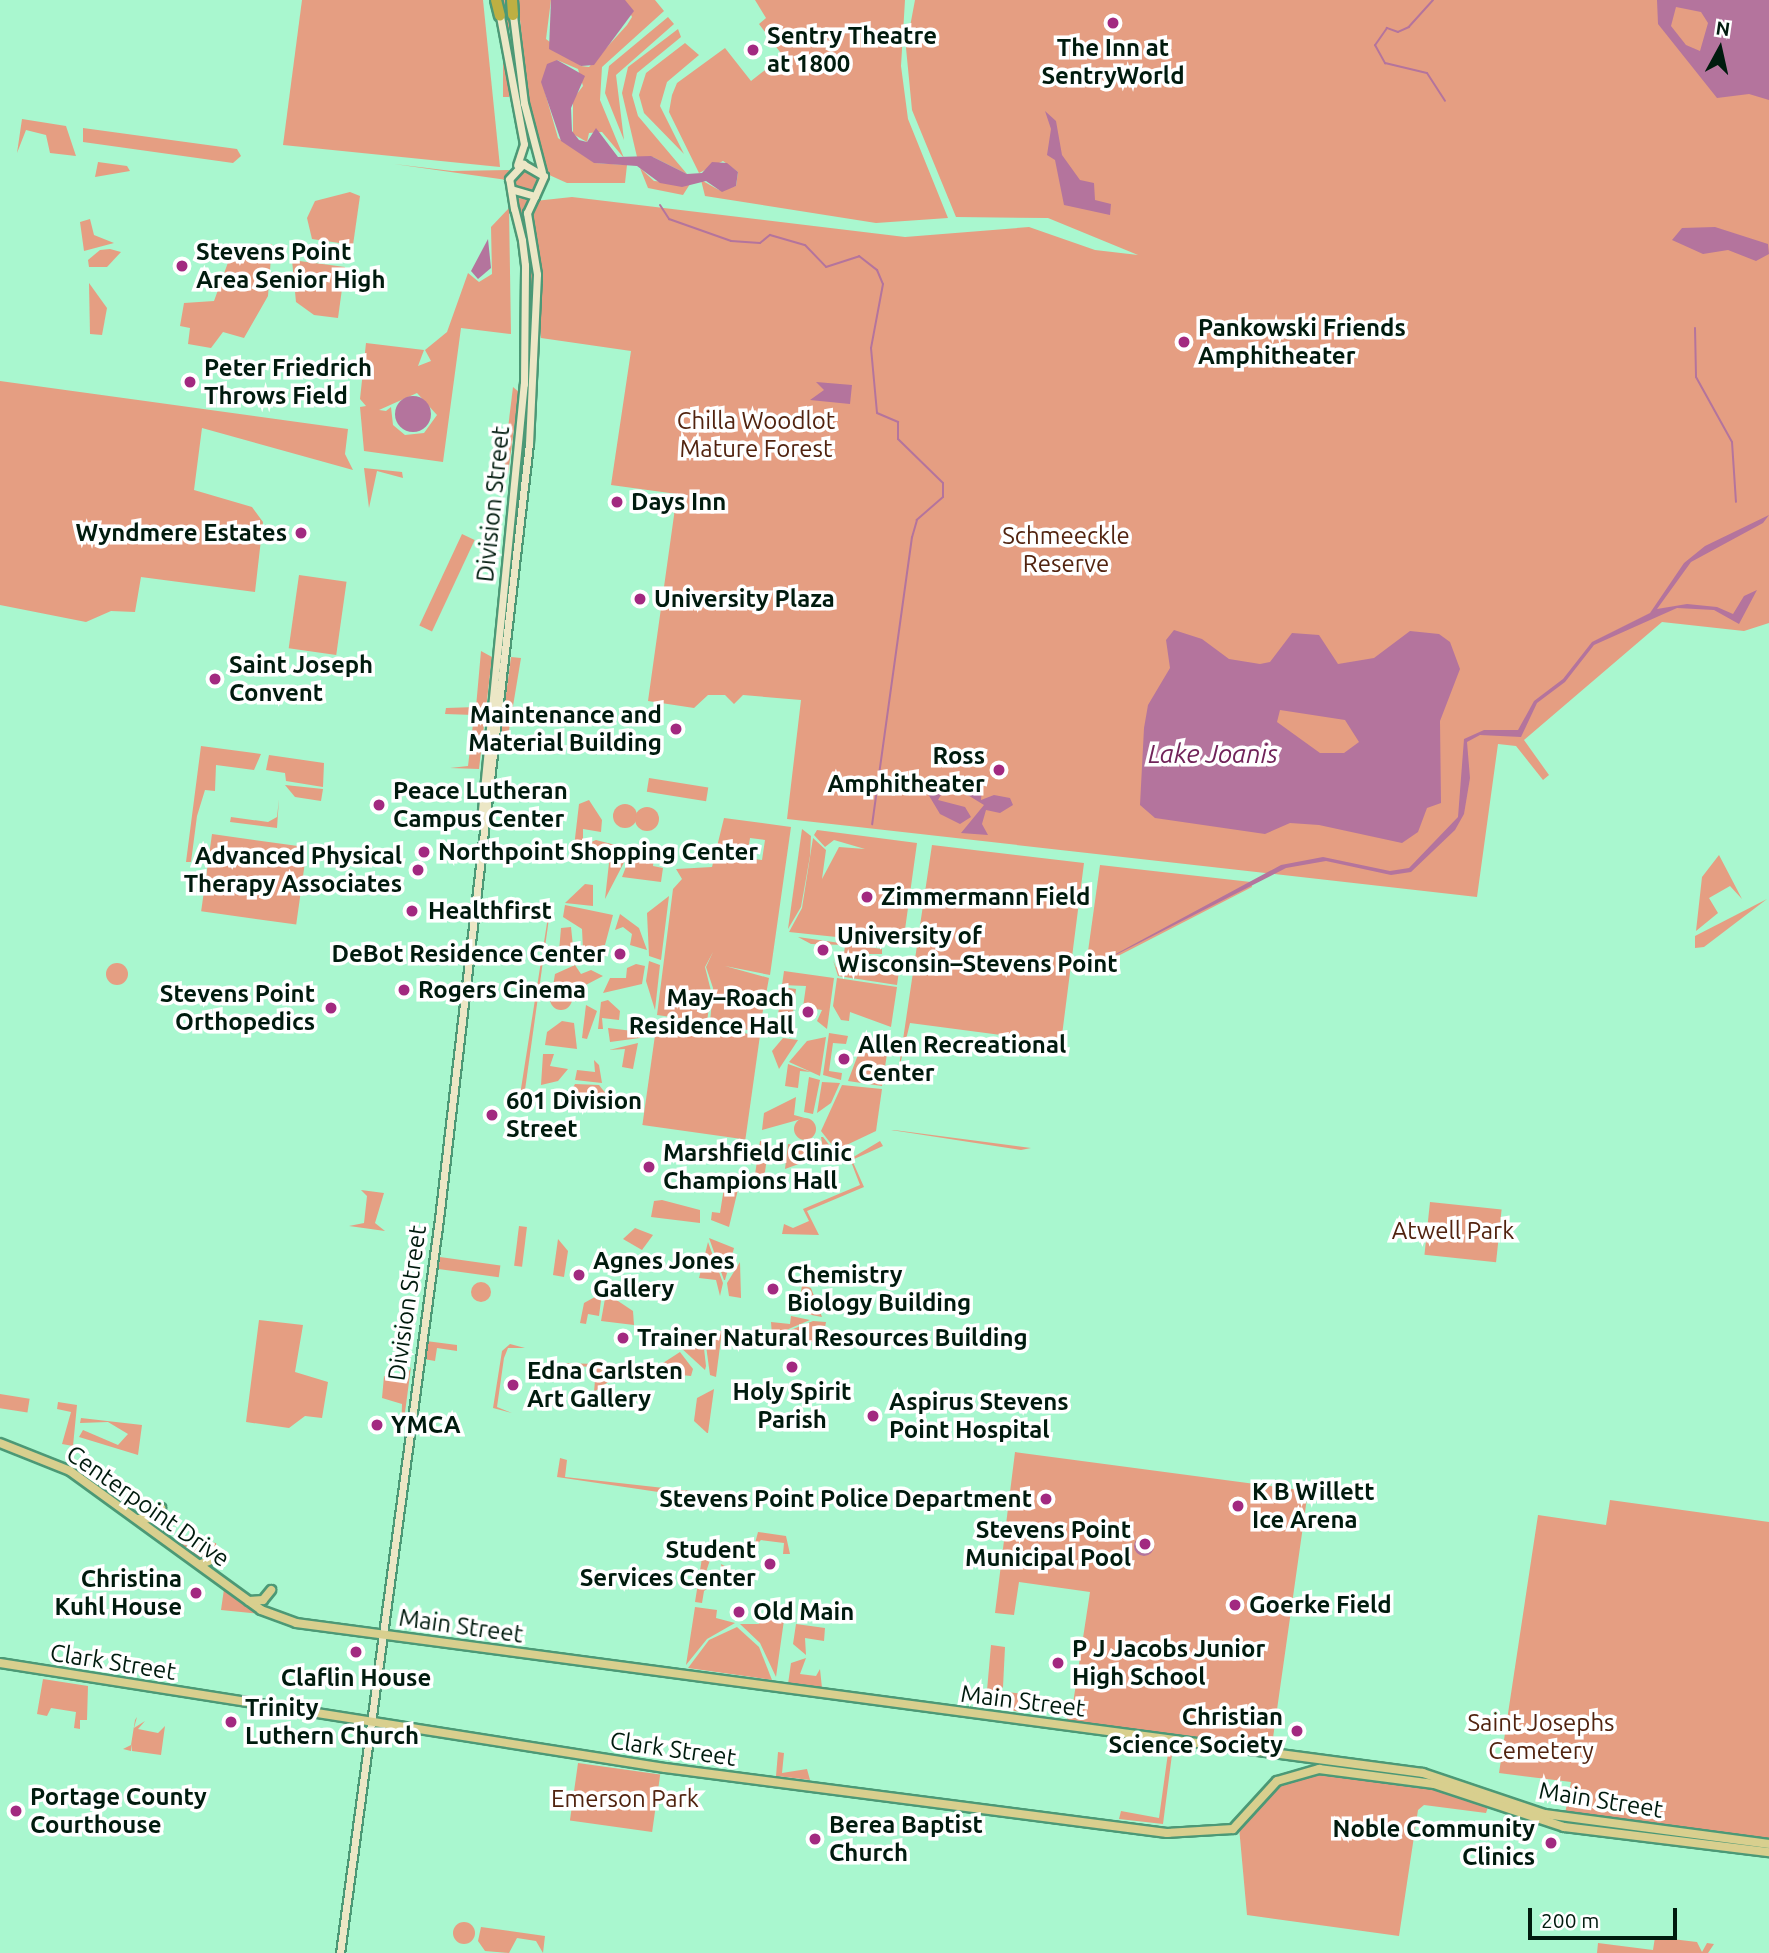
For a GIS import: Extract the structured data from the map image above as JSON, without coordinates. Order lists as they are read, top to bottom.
{
  "streets": {
    "main road": [
      "Division Street",
      "Centerpoint Drive",
      "Main Street",
      "Clark Street"
    ]
  },
  "crossings": [
    ["Division Street", "Main Street"],
    ["Division Street", "Clark Street"],
    ["Centerpoint Drive", "Main Street"],
    ["Main Street", "Clark Street"]
  ],
  "water": ["Lake Joanis"],
  "parks": [
    "Chilla Woodlot Mature Forest",
    "Schmeeckle Reserve",
    "Atwell Park",
    "Saint Josephs Cemetery",
    "Emerson Park"
  ],
  "places": [
    "The Inn at SentryWorld",
    "Sentry Theatre at 1800",
    "Stevens Point Area Senior High",
    "Pankowski Friends Amphitheater",
    "Peter Friedrich Throws Field",
    "Days Inn",
    "Wyndmere Estates",
    "University Plaza",
    "Saint Joseph Convent",
    "Maintenance and Material Building",
    "Ross Amphitheater",
    "Peace Lutheran Campus Center",
    "Northpoint Shopping Center",
    "Advanced Physical Therapy Associates",
    "Zimmermann Field",
    "Healthfirst",
    "University of Wisconsin–Stevens Point",
    "DeBot Residence Center",
    "Rogers Cinema",
    "Stevens Point Orthopedics",
    "May–Roach Residence Hall",
    "Allen Recreational Center",
    "601 Division Street",
    "Marshfield Clinic Champions Hall",
    "Agnes Jones Gallery",
    "Chemistry Biology Building",
    "Trainer Natural Resources Building",
    "Holy Spirit Parish",
    "Edna Carlsten Art Gallery",
    "Aspirus Stevens Point Hospital",
    "YMCA",
    "Stevens Point Police Department",
    "K B Willett Ice Arena",
    "Stevens Point Municipal Pool",
    "Student Services Center",
    "Christina Kuhl House",
    "Goerke Field",
    "Old Main",
    "Claflin House",
    "P J Jacobs Junior High School",
    "Trinity Luthern Church",
    "Christian Science Society",
    "Portage County Courthouse",
    "Berea Baptist Church",
    "Noble Community Clinics"
  ],
  "scale_bar": "200 m",
  "north": "top"
}
